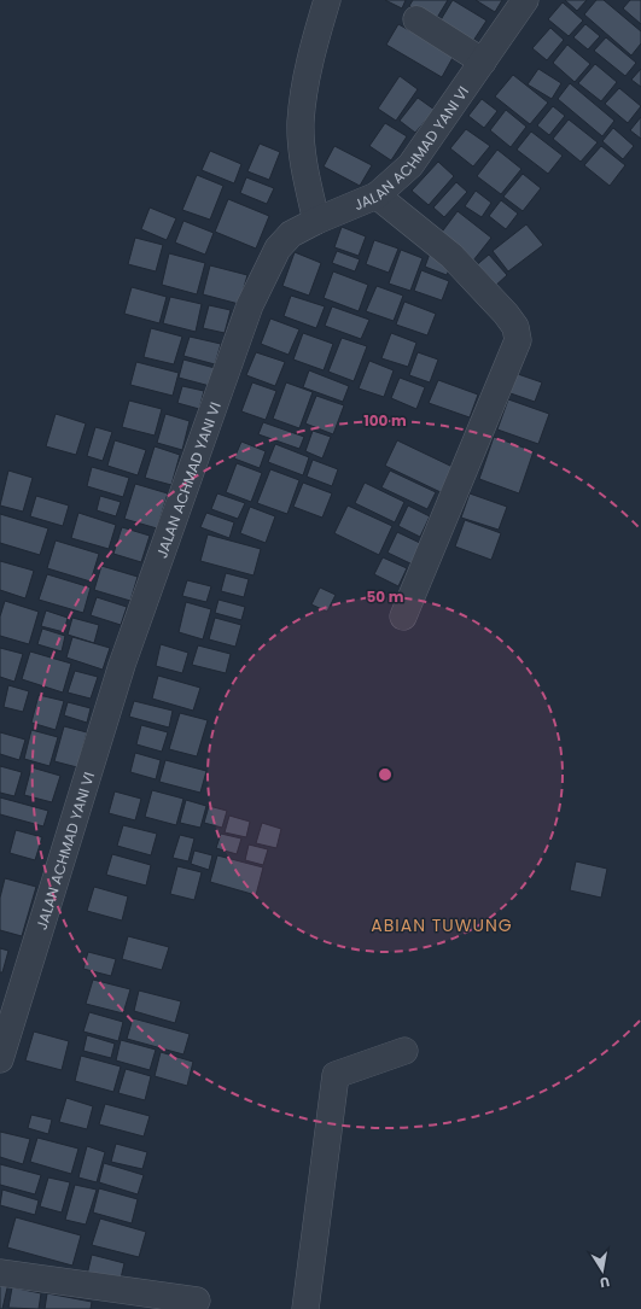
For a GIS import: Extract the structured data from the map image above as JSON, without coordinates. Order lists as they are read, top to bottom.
{
  "streets": {
    "street": ["JALAN ACHMAD YANI VI"]
  },
  "districts": ["ABIAN TUWUNG"],
  "north": "bottom",
  "rings": ["100 m", "50 m"]
}
